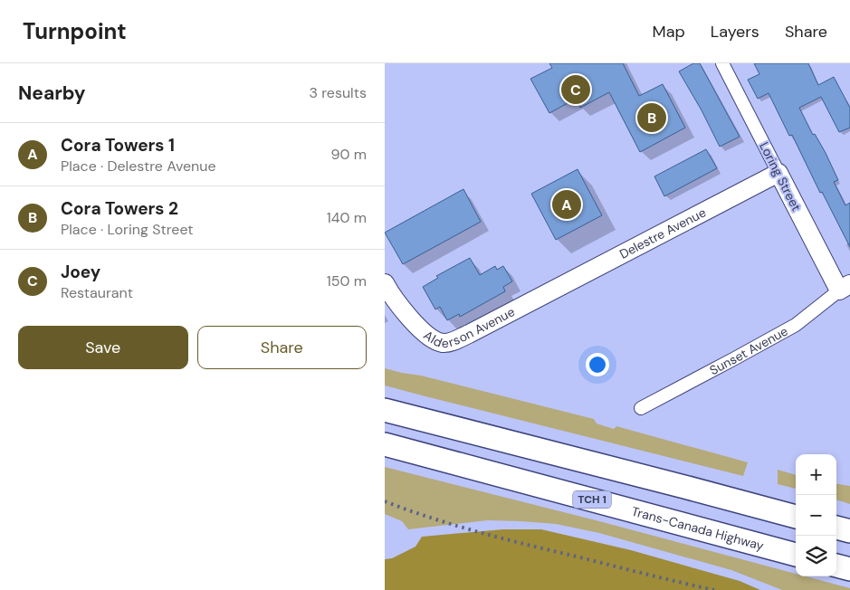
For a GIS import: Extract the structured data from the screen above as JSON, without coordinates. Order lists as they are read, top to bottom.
{
  "streets": {
    "highway": ["TCH 1", "Trans-Canada Highway"],
    "street": [
      "Loring Street",
      "Delestre Avenue",
      "Alderson Avenue",
      "Sunset Avenue"
    ]
  },
  "crossings": [
    ["Loring Street", "Delestre Avenue"],
    ["Loring Street", "Sunset Avenue"],
    ["Delestre Avenue", "Alderson Avenue"]
  ],
  "page": {
    "header": "Turnpoint",
    "nav": ["Map", "Layers", "Share"],
    "heading": ["Nearby", "3 results"],
    "pins": ["C", "B", "A"],
    "list": [
      {
        "mark": "A",
        "name": "Cora Towers 1",
        "note": "Place · Delestre Avenue",
        "value": "90 m"
      },
      {
        "mark": "B",
        "name": "Cora Towers 2",
        "note": "Place · Loring Street",
        "value": "140 m"
      },
      {
        "mark": "C",
        "name": "Joey",
        "note": "Restaurant",
        "value": "150 m"
      }
    ],
    "buttons": ["Save", "Share"],
    "map_buttons": ["+", "−"]
  }
}
